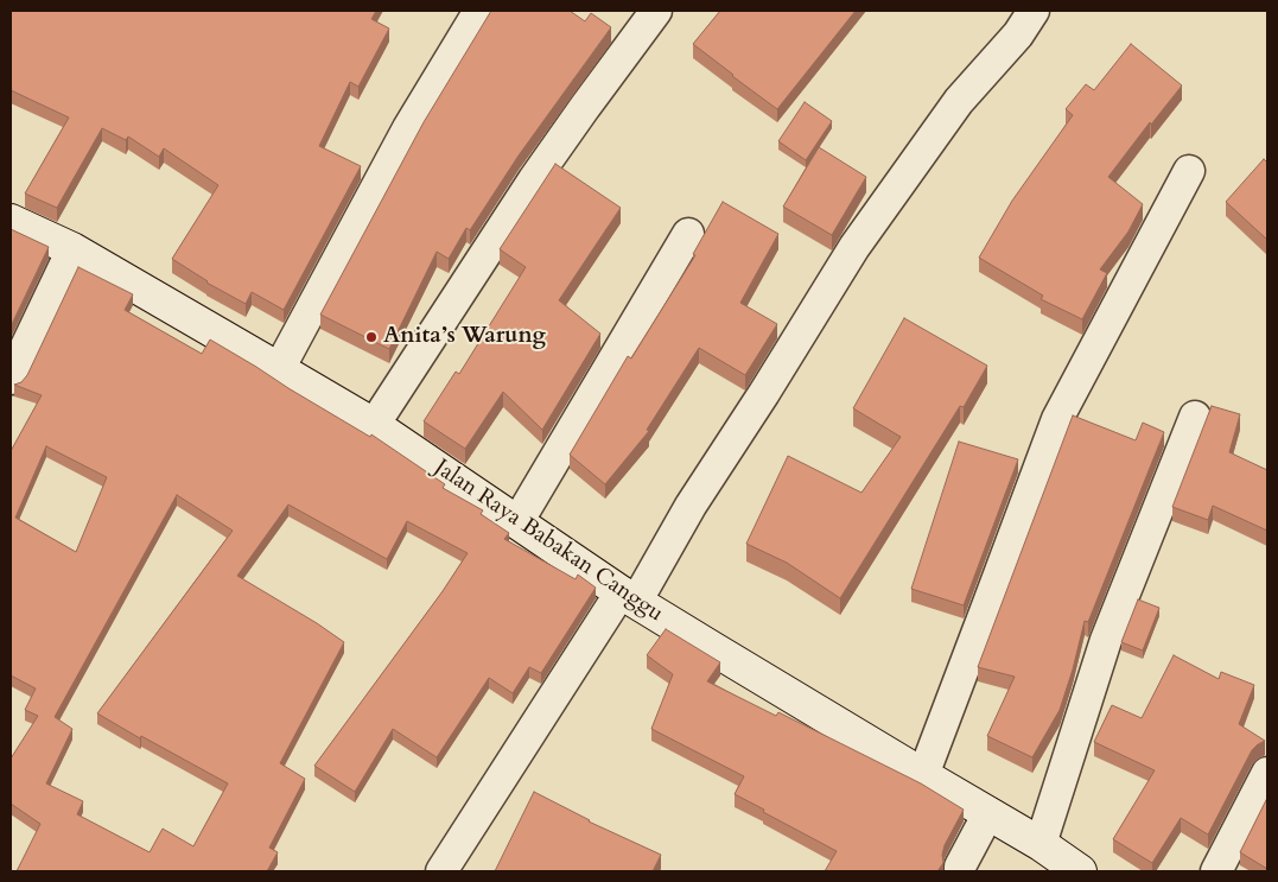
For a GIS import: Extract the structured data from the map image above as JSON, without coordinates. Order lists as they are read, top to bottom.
{
  "streets": {
    "street": ["Jalan Raya Babakan Canggu"]
  },
  "places": ["Anita’s Warung"]
}
